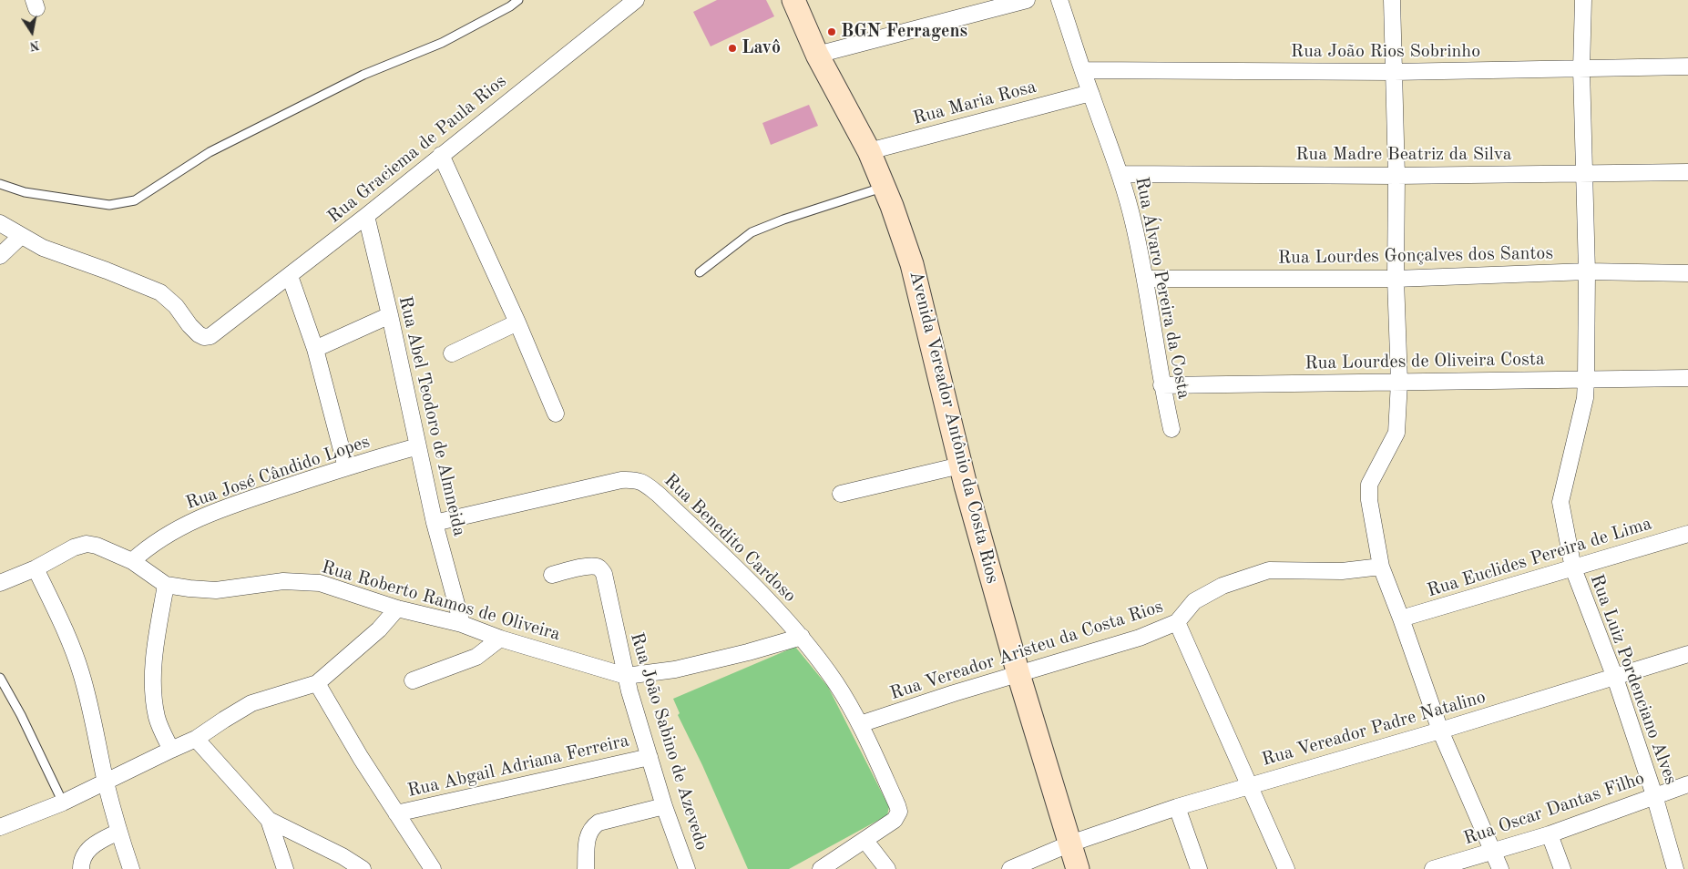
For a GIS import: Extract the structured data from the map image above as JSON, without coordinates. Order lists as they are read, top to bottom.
{
  "streets": {
    "main road": ["Avenida Vereador Antônio da Costa Rios"],
    "street": [
      "Rua João Rios Sobrinho",
      "Rua Maria Rosa",
      "Rua Graciema de Paula Rios",
      "Rua Madre Beatriz da Silva",
      "Rua Lourdes Gonçalves dos Santos",
      "Rua Álvaro Pereira da Costa",
      "Rua Lourdes de Oliveira Costa",
      "Rua Abel Teodoro de Almneida",
      "Rua José Cândido Lopes",
      "Rua Benedito Cardoso",
      "Rua Euclides Pereira de Lima",
      "Rua Roberto Ramos de Oliveira",
      "Rua Vereador Aristeu da Costa Rios",
      "Rua Luiz Pordenciano Alves",
      "Rua Vereador Padre Natalino",
      "Rua João Sabino de Azevedo",
      "Rua Abgail Adriana Ferreira",
      "Rua Oscar Dantas Filho"
    ]
  },
  "crossings": [
    ["Rua João Rios Sobrinho", "Rua Álvaro Pereira da Costa"],
    ["Rua Maria Rosa", "Rua Álvaro Pereira da Costa"],
    ["Rua Maria Rosa", "Avenida Vereador Antônio da Costa Rios"],
    ["Rua Graciema de Paula Rios", "Rua Abel Teodoro de Almneida"],
    ["Rua Madre Beatriz da Silva", "Rua Álvaro Pereira da Costa"],
    ["Rua Lourdes Gonçalves dos Santos", "Rua Álvaro Pereira da Costa"],
    ["Rua Álvaro Pereira da Costa", "Rua Lourdes de Oliveira Costa"],
    ["Rua Lourdes de Oliveira Costa", "Rua Luiz Pordenciano Alves"],
    ["Rua Abel Teodoro de Almneida", "Rua José Cândido Lopes"],
    ["Rua Abel Teodoro de Almneida", "Rua Benedito Cardoso"],
    ["Rua Abel Teodoro de Almneida", "Rua Roberto Ramos de Oliveira"],
    ["Avenida Vereador Antônio da Costa Rios", "Rua Vereador Aristeu da Costa Rios"],
    ["Avenida Vereador Antônio da Costa Rios", "Rua Vereador Padre Natalino"],
    ["Rua José Cândido Lopes", "Rua Roberto Ramos de Oliveira"],
    ["Rua Benedito Cardoso", "Rua Roberto Ramos de Oliveira"],
    ["Rua Benedito Cardoso", "Rua Vereador Aristeu da Costa Rios"],
    ["Rua Euclides Pereira de Lima", "Rua Luiz Pordenciano Alves"],
    ["Rua Roberto Ramos de Oliveira", "Rua João Sabino de Azevedo"],
    ["Rua Luiz Pordenciano Alves", "Rua Vereador Padre Natalino"],
    ["Rua Luiz Pordenciano Alves", "Rua Oscar Dantas Filho"],
    ["Rua João Sabino de Azevedo", "Rua Abgail Adriana Ferreira"]
  ],
  "places": ["BGN Ferragens", "Lavô"],
  "north": "bottom"
}
